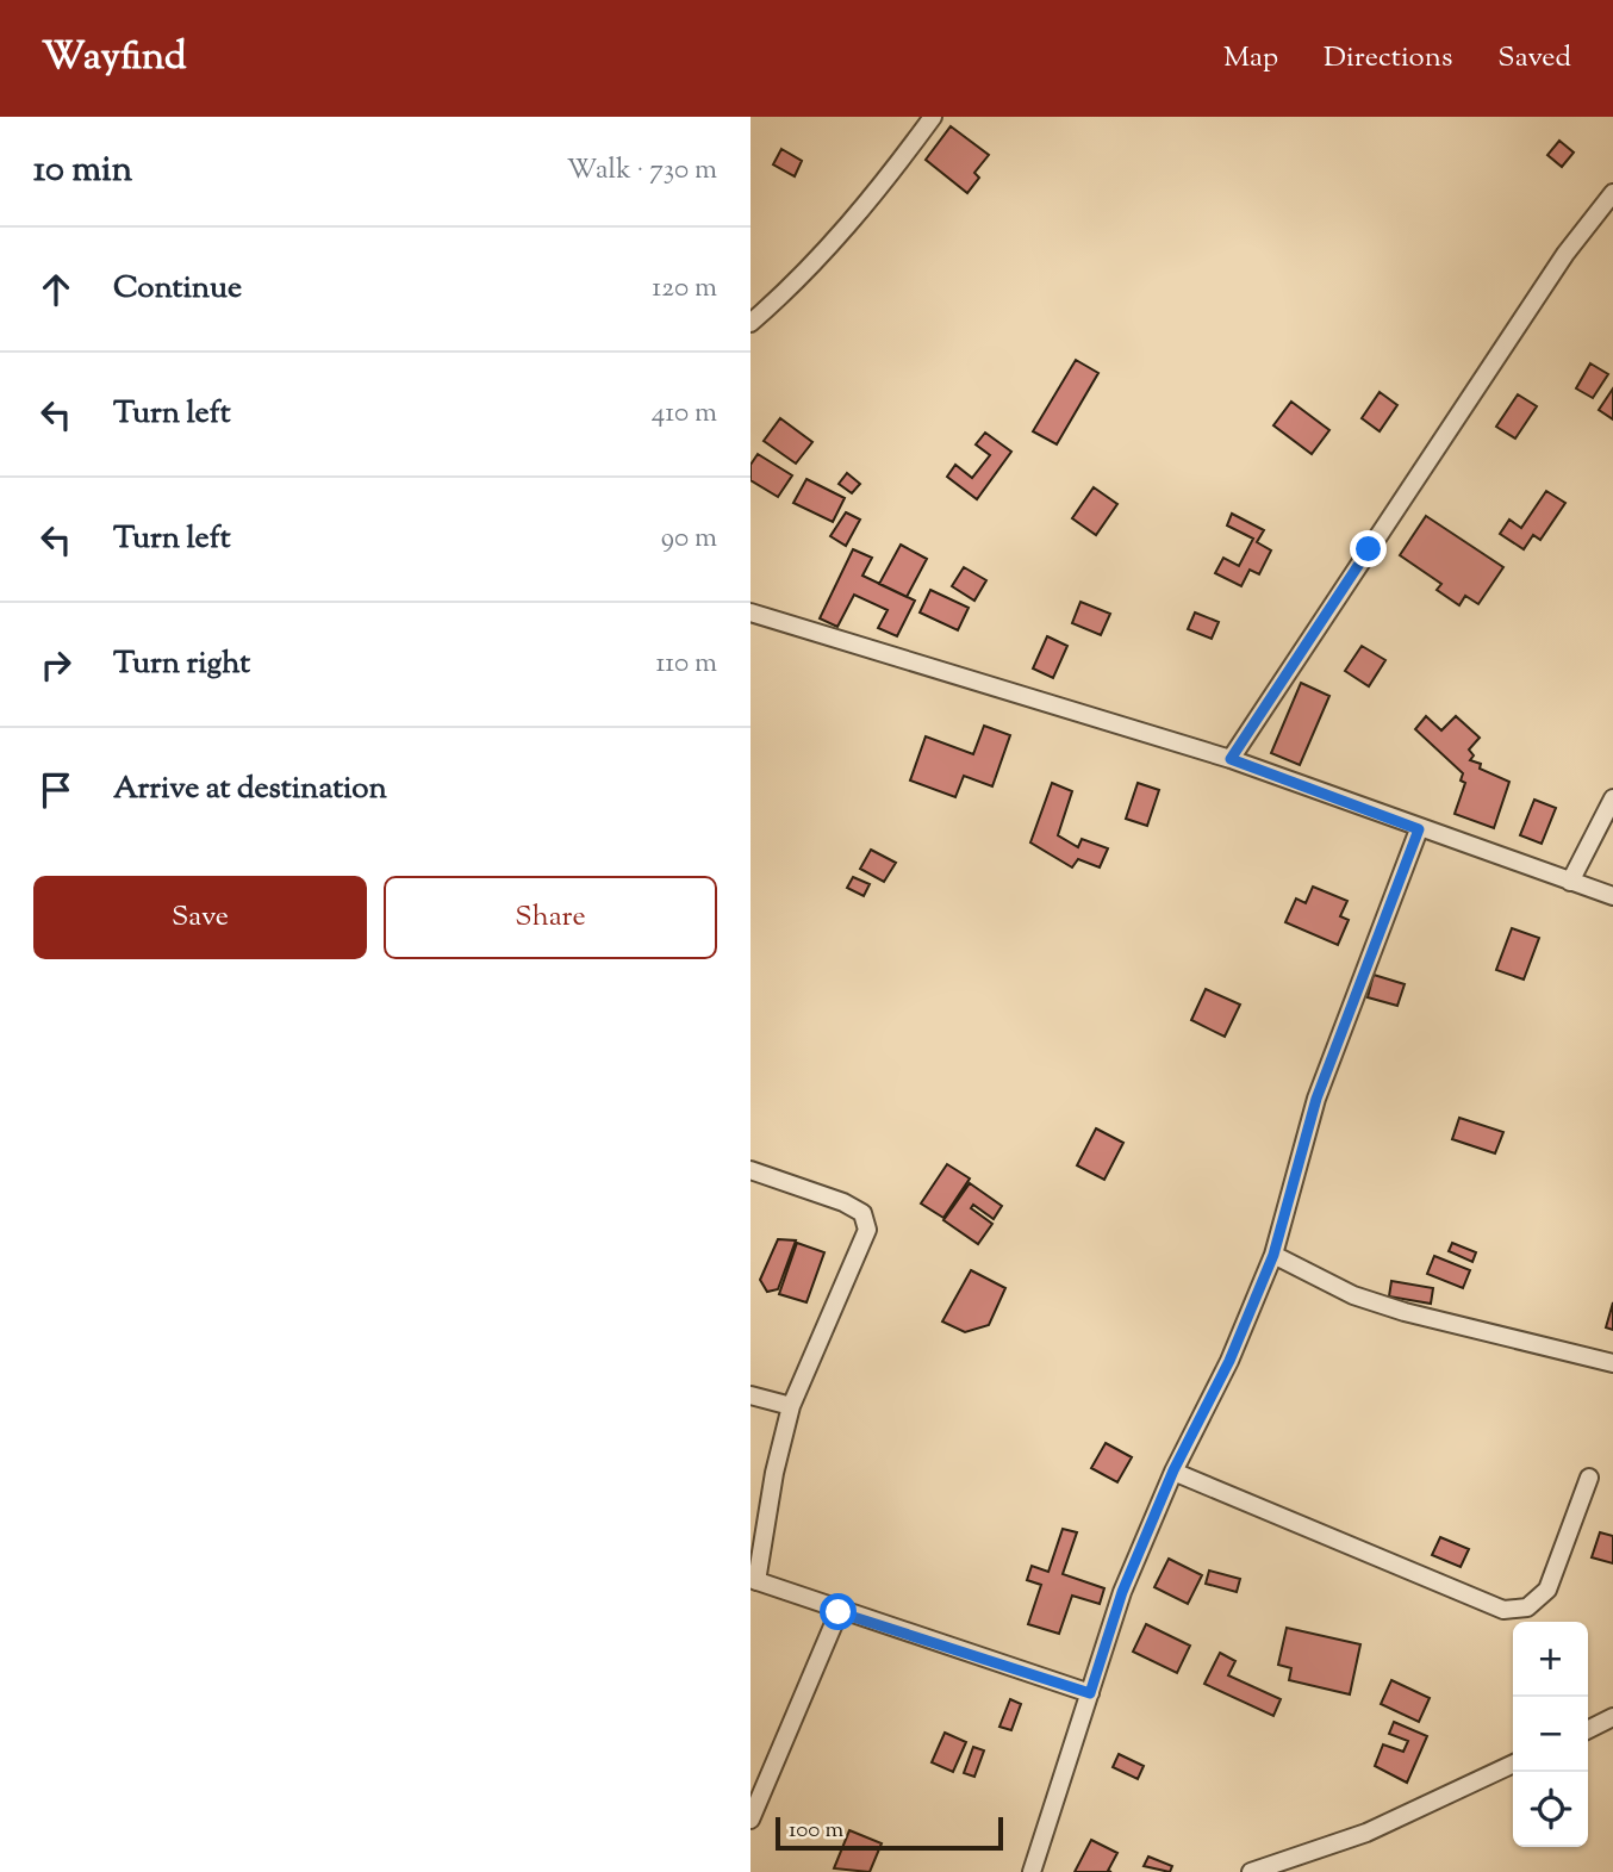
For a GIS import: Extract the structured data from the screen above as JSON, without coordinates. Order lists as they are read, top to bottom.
{
  "scale_bar": "100 m",
  "page": {
    "header": "Wayfind",
    "nav": ["Map", "Directions", "Saved"],
    "heading": ["10 min", "Walk · 730 m"],
    "list": [
      ["Continue", "120 m"],
      ["Turn left", "410 m"],
      ["Turn left", "90 m"],
      ["Turn right", "110 m"],
      "Arrive at destination"
    ],
    "buttons": ["Save", "Share"],
    "map_buttons": ["+", "−"],
    "scale": "100 m"
  }
}
